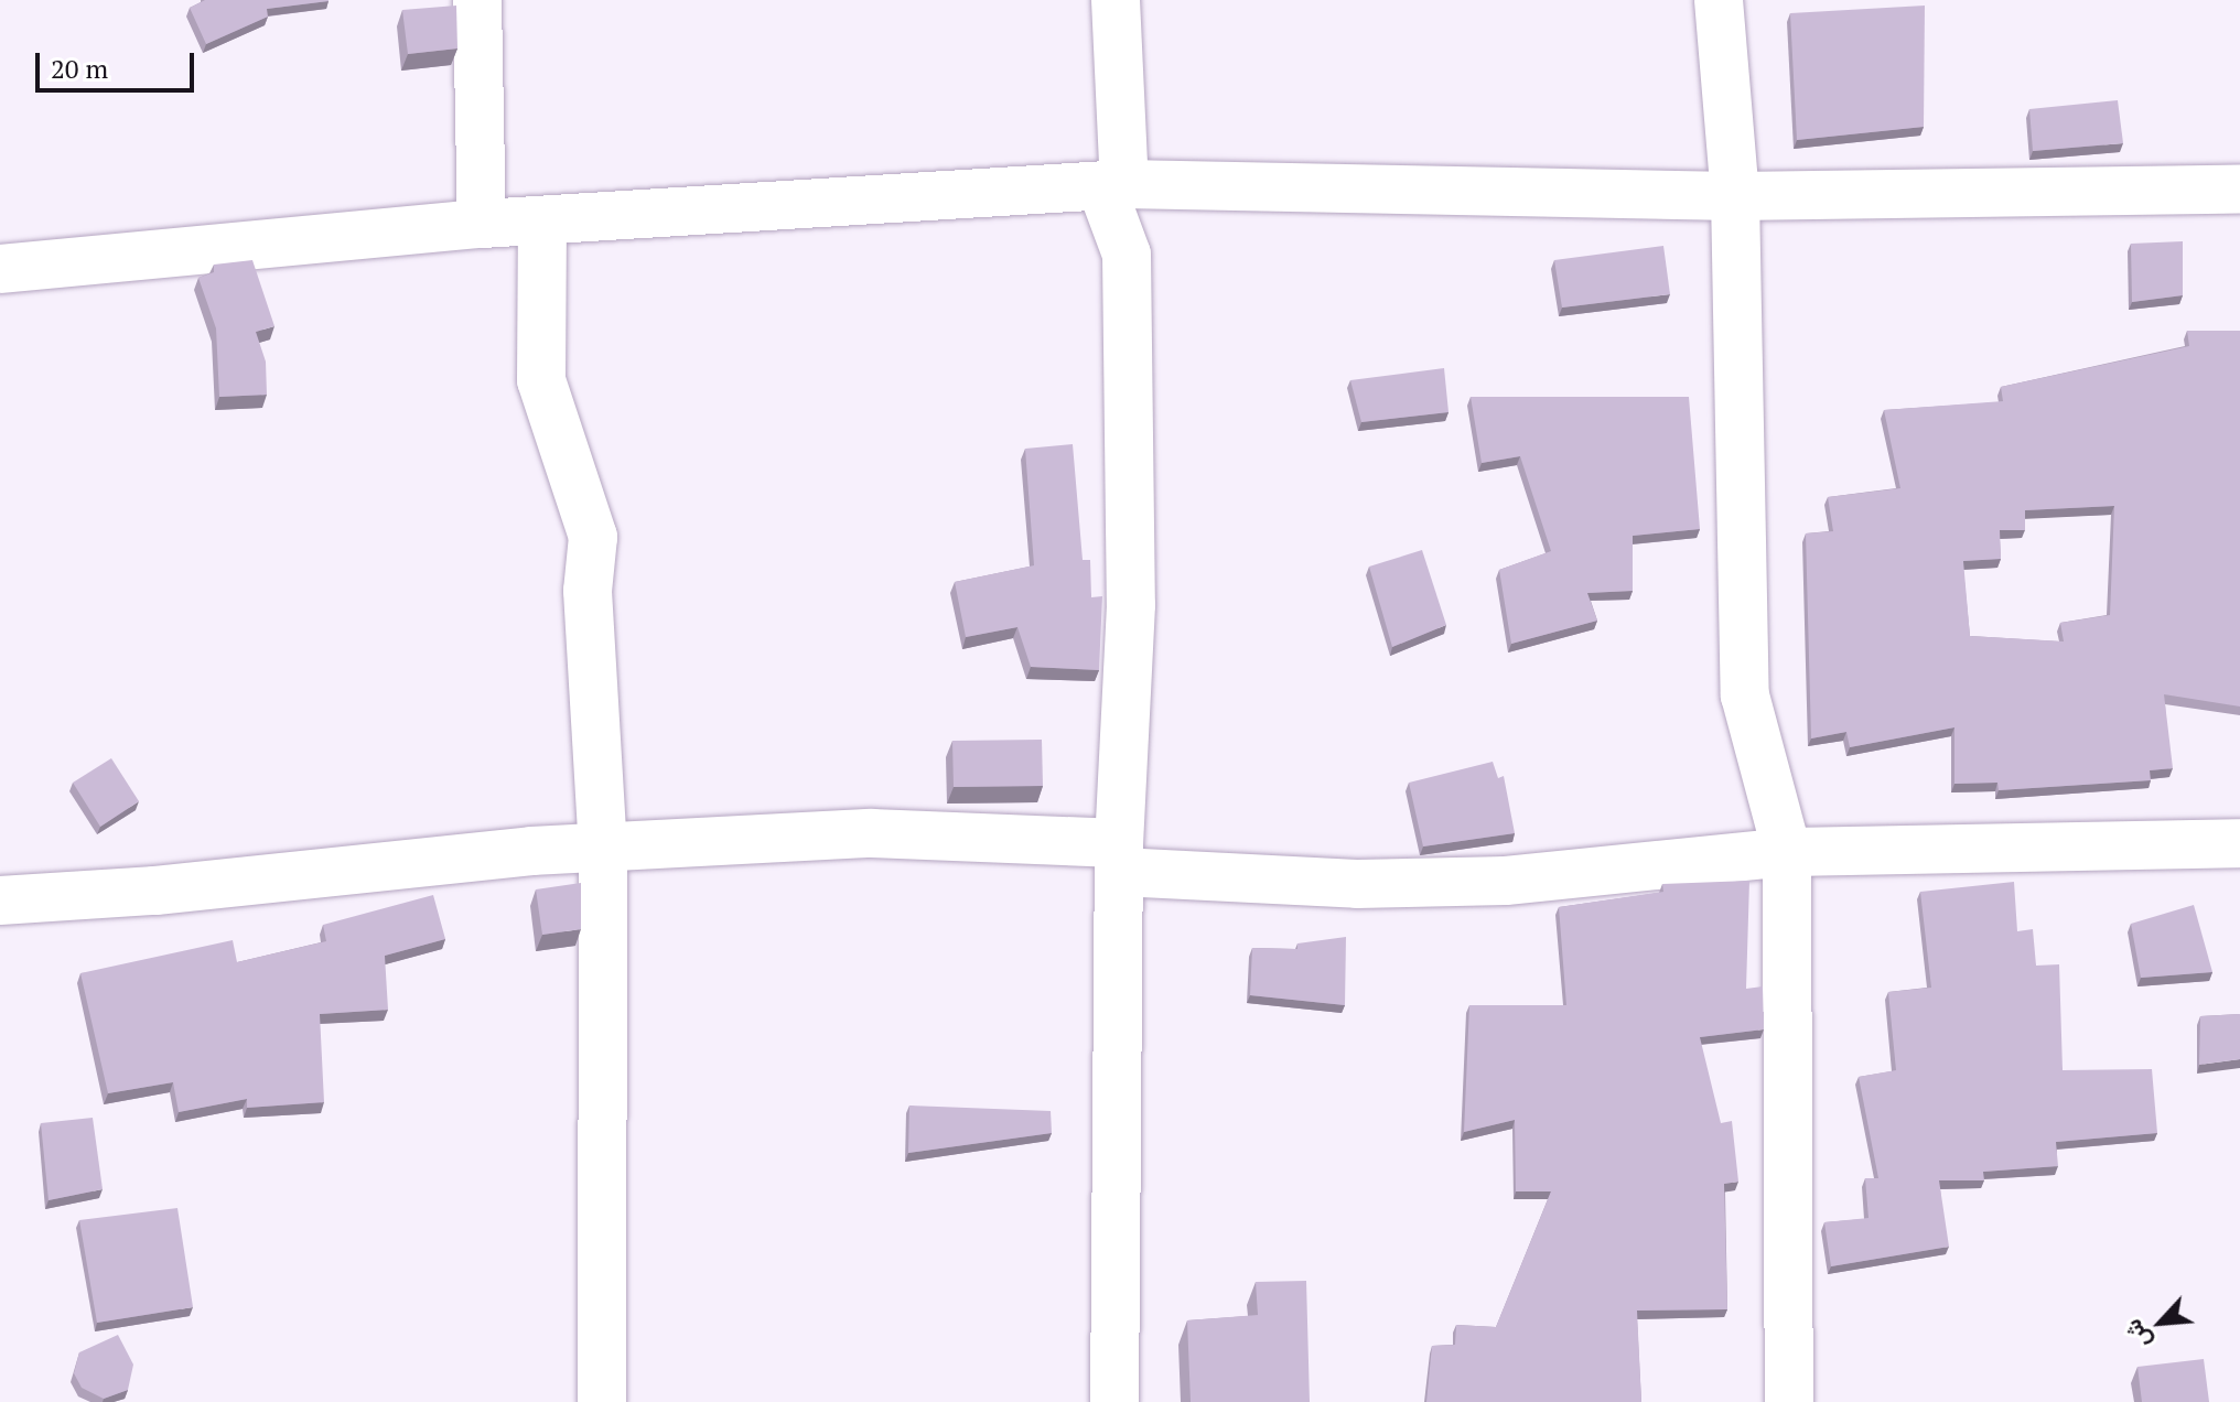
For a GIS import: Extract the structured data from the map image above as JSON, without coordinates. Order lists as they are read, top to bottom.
{
  "scale_bar": "20 m",
  "north": "bottom left"
}
